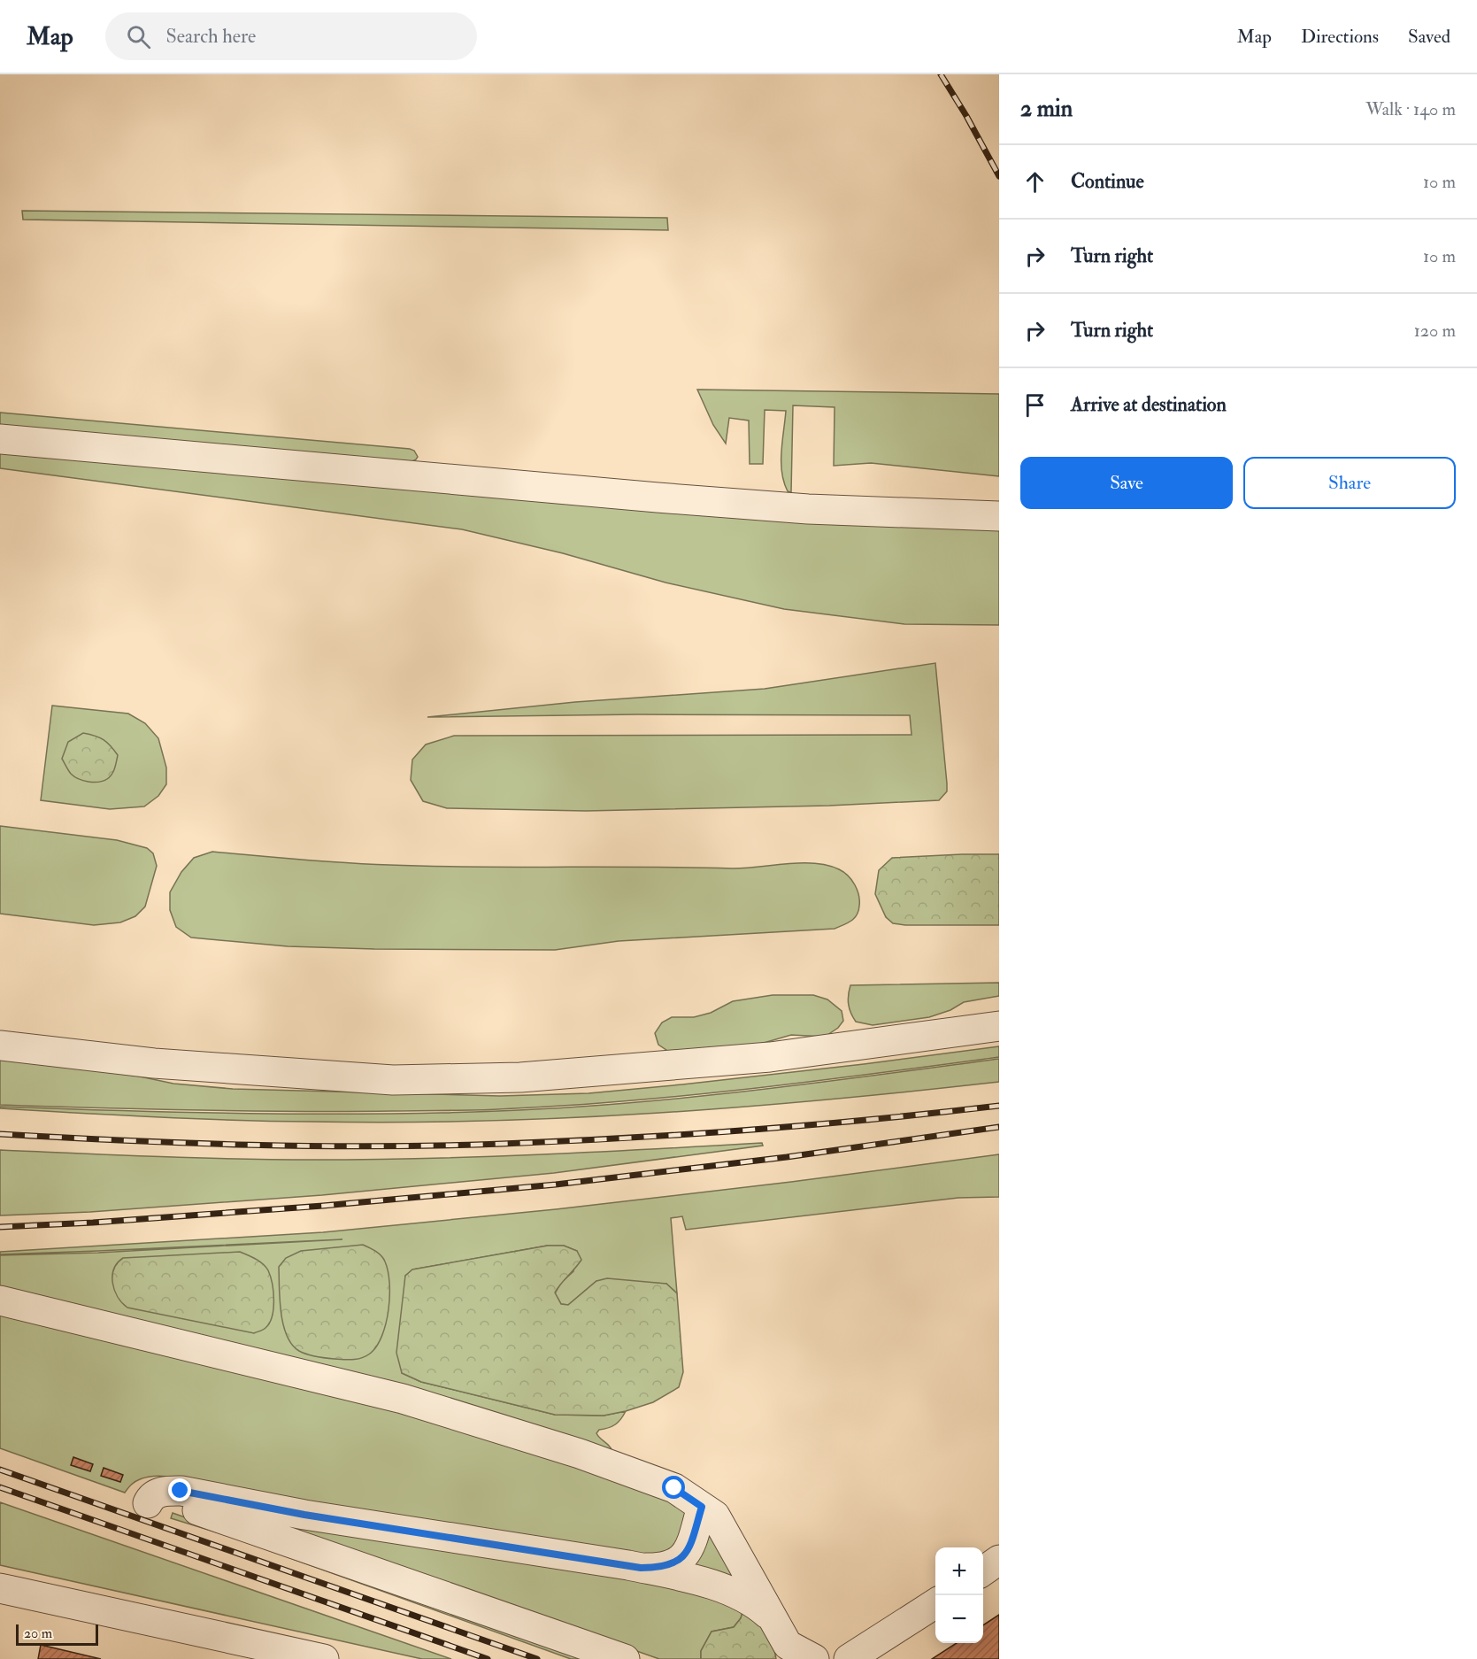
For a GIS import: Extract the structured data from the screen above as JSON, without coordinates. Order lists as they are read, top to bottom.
{
  "scale_bar": "20 m",
  "page": {
    "header": "Map",
    "search": "Search here",
    "nav": ["Map", "Directions", "Saved"],
    "heading": ["2 min", "Walk · 140 m"],
    "list": [
      ["Continue", "10 m"],
      ["Turn right", "10 m"],
      ["Turn right", "120 m"],
      "Arrive at destination"
    ],
    "buttons": ["Save", "Share"],
    "map_buttons": ["+", "−"],
    "scale": "20 m"
  }
}
